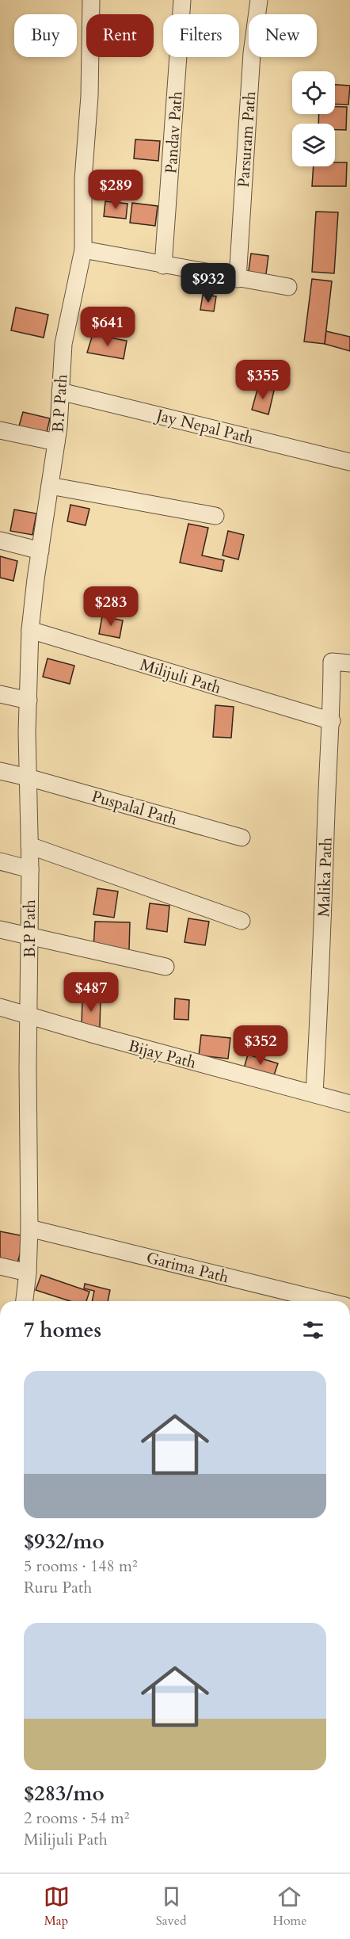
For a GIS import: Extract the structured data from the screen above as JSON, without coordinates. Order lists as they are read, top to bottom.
{
  "streets": {
    "street": [
      "Pandav Path",
      "Parsuram Path",
      "B.P Path",
      "Jay Nepal Path",
      "Milijuli Path",
      "Puspalal Path",
      "Malika Path",
      "Bijay Path",
      "Garima Path"
    ]
  },
  "crossings": [
    ["B.P Path", "Jay Nepal Path"],
    ["B.P Path", "Milijuli Path"],
    ["B.P Path", "Puspalal Path"],
    ["B.P Path", "Bijay Path"],
    ["B.P Path", "Garima Path"],
    ["Milijuli Path", "Malika Path"],
    ["Malika Path", "Bijay Path"]
  ],
  "page": {
    "chip": [
      "Buy",
      "Rent",
      "Filters",
      "New"
    ],
    "price": [
      "$289",
      "$932",
      "$641",
      "$355",
      "$283",
      "$487",
      "$352"
    ],
    "heading": "7 homes",
    "list": [
      {
        "name": "$932/mo",
        "note": "5 rooms · 148 m² · Ruru Path"
      },
      {
        "name": "$283/mo",
        "note": "2 rooms · 54 m² · Milijuli Path"
      }
    ],
    "tabs": ["Map", "Saved", "Home"]
  }
}
